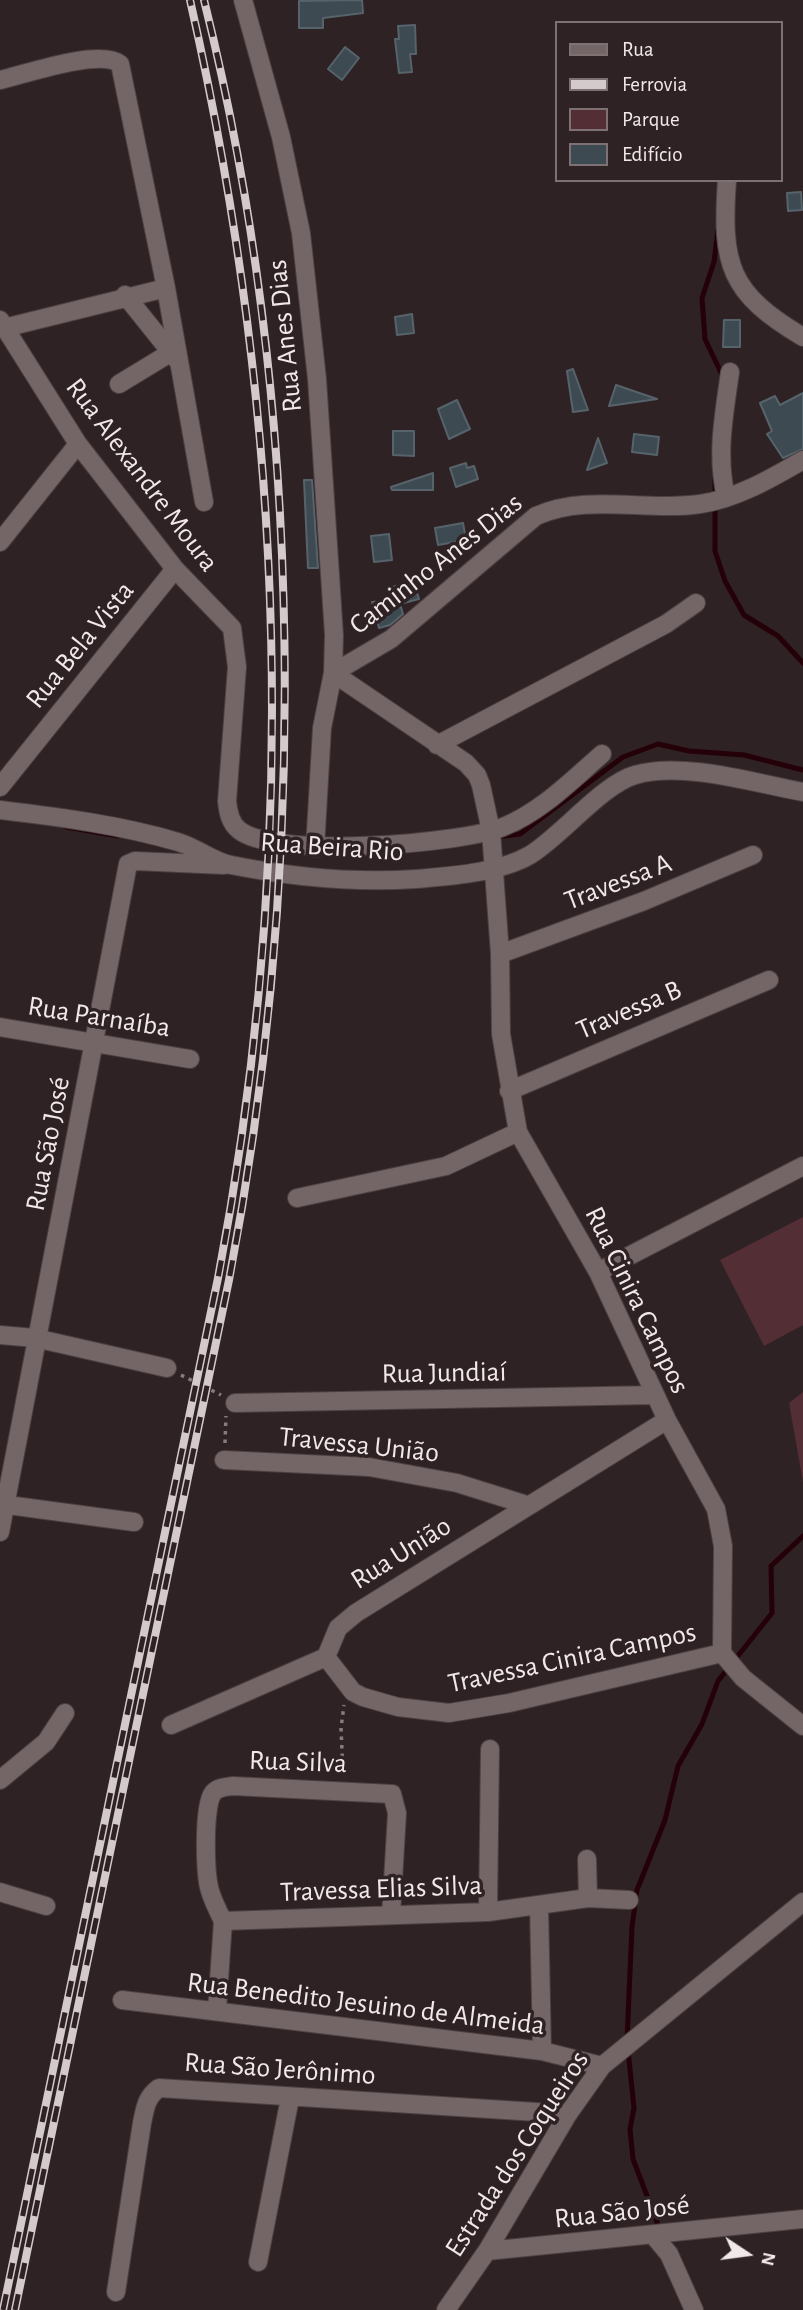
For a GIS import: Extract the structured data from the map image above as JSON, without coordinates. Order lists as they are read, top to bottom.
{
  "streets": {
    "street": [
      "Rua Anes Dias",
      "Rua Alexandre Moura",
      "Caminho Anes Dias",
      "Rua Bela Vista",
      "Rua Beira Rio",
      "Travessa A",
      "Travessa B",
      "Rua Parnaíba",
      "Rua São José",
      "Rua Cinira Campos",
      "Rua Jundiaí",
      "Travessa União",
      "Rua União",
      "Travessa Cinira Campos",
      "Rua Silva",
      "Travessa Elias Silva",
      "Rua Benedito Jesuino de Almeida",
      "Rua São Jerônimo",
      "Estrada dos Coqueiros"
    ]
  },
  "crossings": [
    ["Rua Anes Dias", "Rua Alexandre Moura"],
    ["Rua Anes Dias", "Caminho Anes Dias"],
    ["Rua Anes Dias", "Rua Cinira Campos"],
    ["Rua Alexandre Moura", "Rua Bela Vista"],
    ["Caminho Anes Dias", "Rua Cinira Campos"],
    ["Rua Beira Rio", "Rua São José"],
    ["Rua Beira Rio", "Rua Cinira Campos"],
    ["Travessa A", "Rua Cinira Campos"],
    ["Travessa B", "Rua Cinira Campos"],
    ["Rua Parnaíba", "Rua São José"],
    ["Rua São José", "Estrada dos Coqueiros"],
    ["Rua Cinira Campos", "Rua Jundiaí"],
    ["Rua Cinira Campos", "Rua União"],
    ["Rua Cinira Campos", "Travessa Cinira Campos"],
    ["Travessa União", "Rua União"],
    ["Rua Silva", "Travessa Elias Silva"],
    ["Rua Benedito Jesuino de Almeida", "Estrada dos Coqueiros"],
    ["Rua São Jerônimo", "Estrada dos Coqueiros"]
  ],
  "legend": [
    "Rua",
    "Ferrovia",
    "Parque",
    "Edifício"
  ],
  "north": "right"
}
